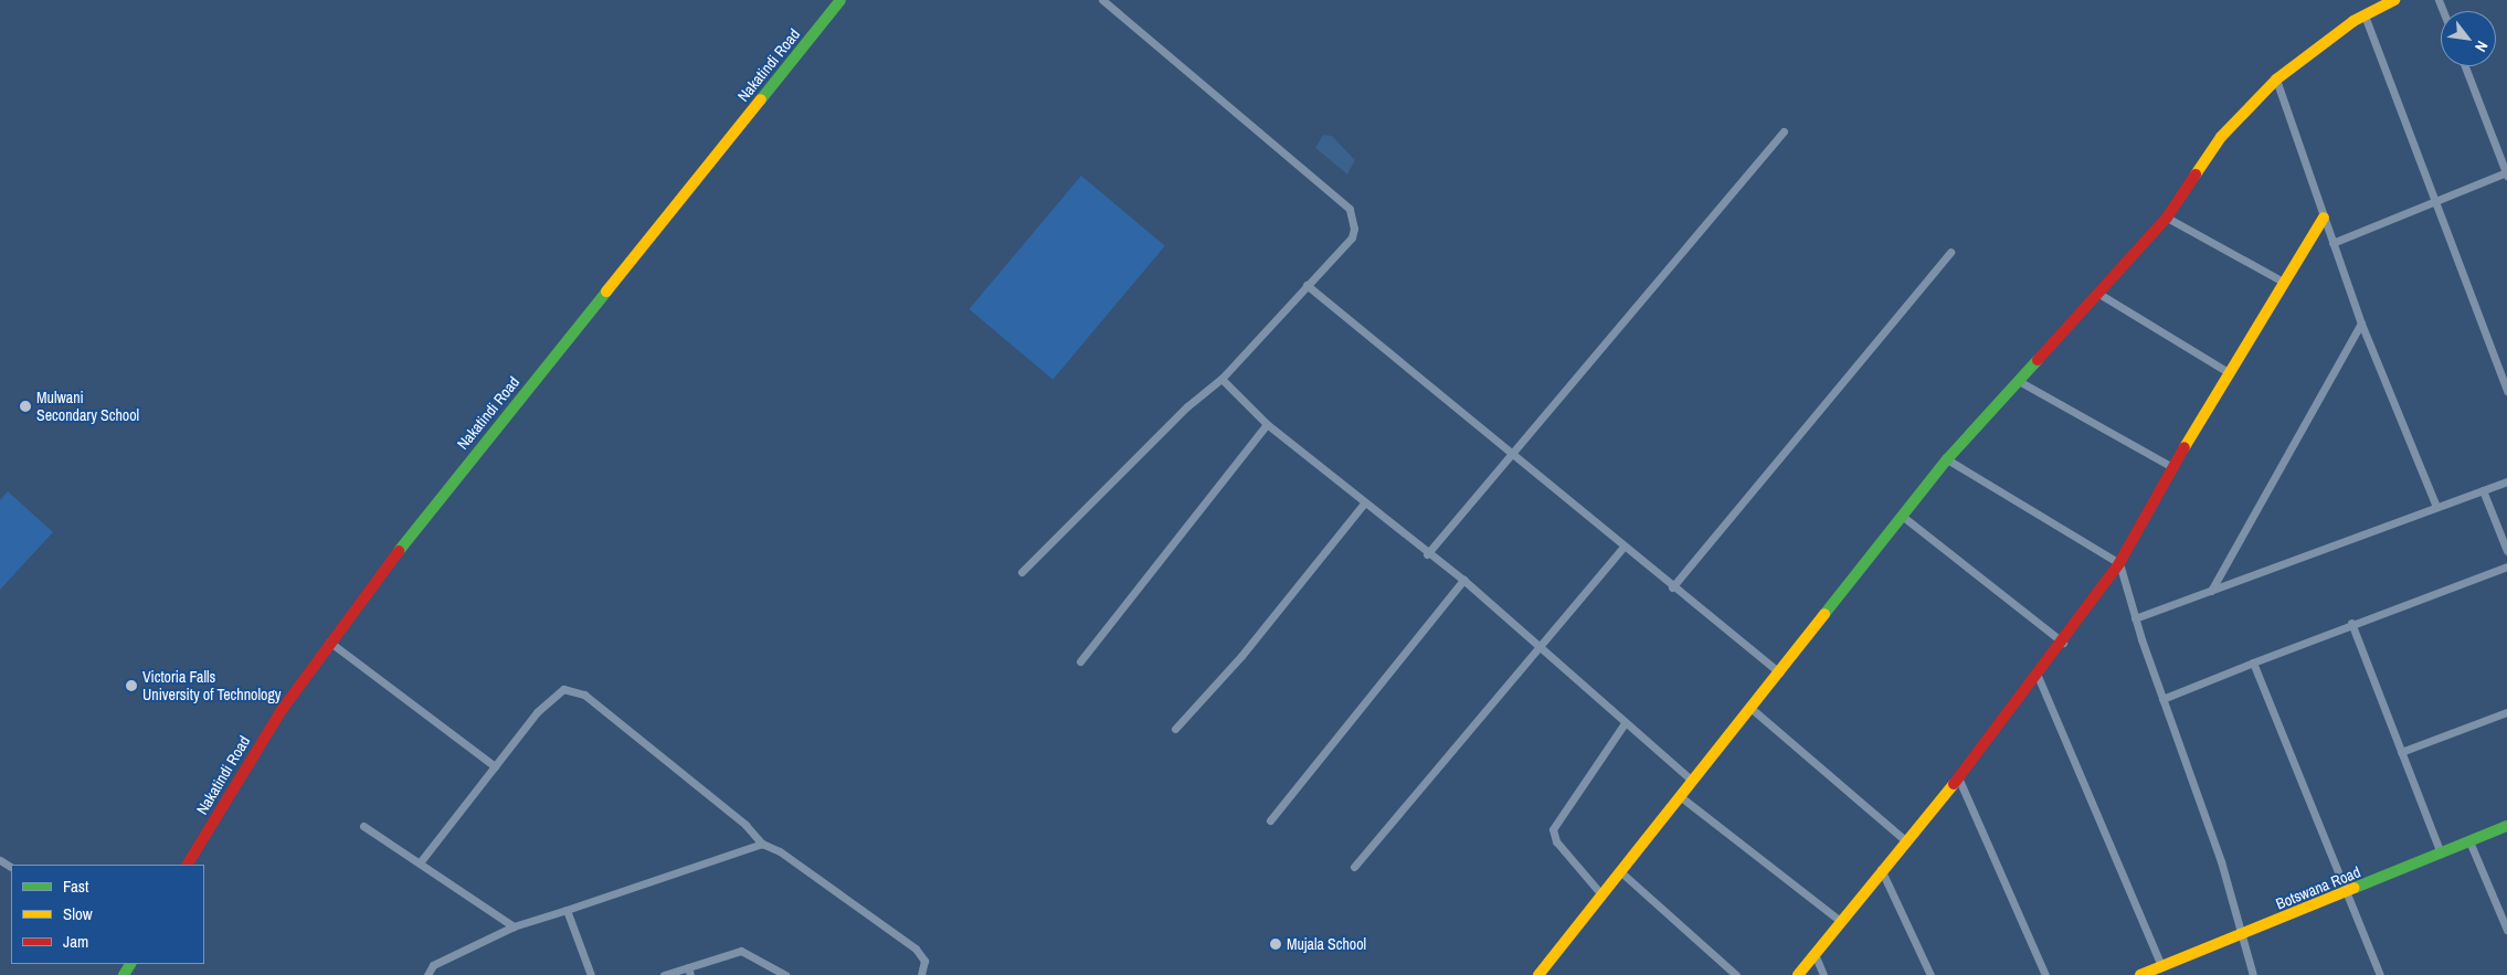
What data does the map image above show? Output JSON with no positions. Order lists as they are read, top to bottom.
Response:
{
  "streets": {
    "main road": ["Nakatindi Road", "Botswana Road"]
  },
  "places": ["Mulwani Secondary School", "Victoria Falls University of Technology", "Mujala School"],
  "legend": ["Fast", "Slow", "Jam"],
  "north": "bottom right"
}
